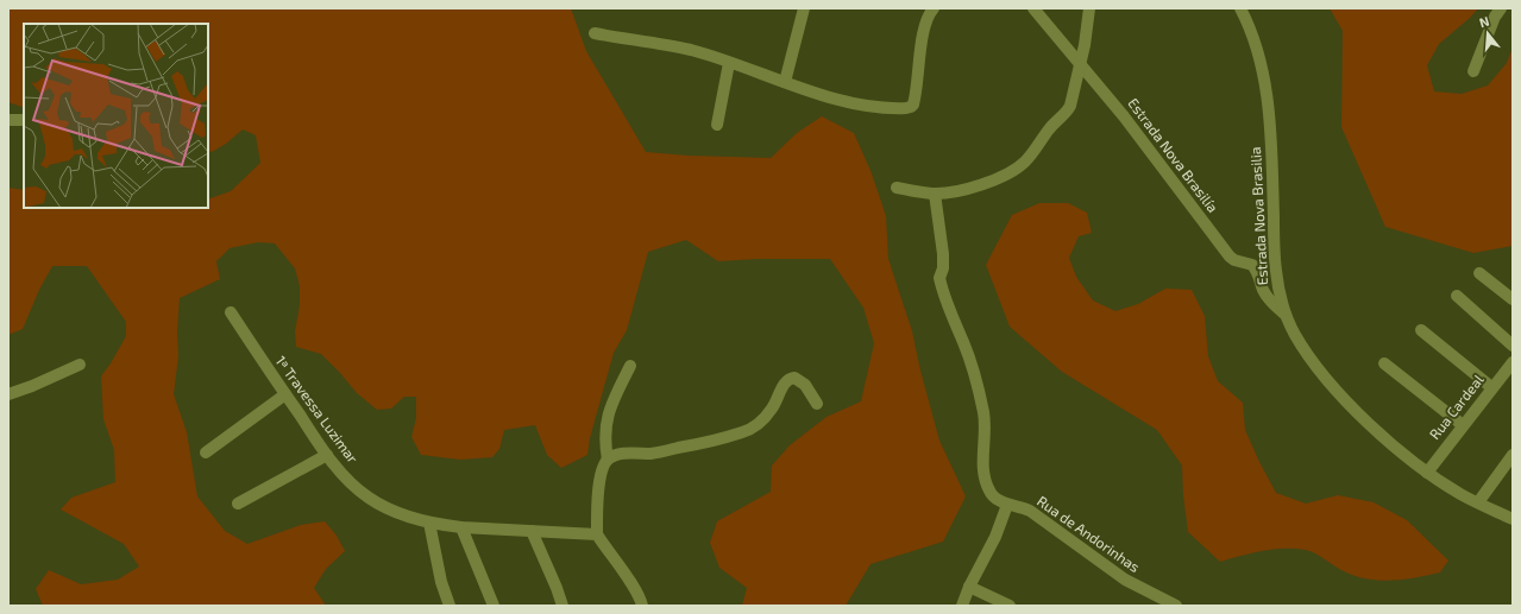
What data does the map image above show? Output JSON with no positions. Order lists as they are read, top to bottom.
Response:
{
  "streets": {
    "street": [
      "Estrada Nova Brasilía",
      "Estrada Nova Brasilia",
      "Rua Cardeal",
      "1ª Travessa Luzimar",
      "Rua de Andorinhas"
    ]
  },
  "crossings": [
    ["Estrada Nova Brasilía", "Estrada Nova Brasilia"],
    ["Estrada Nova Brasilia", "Rua Cardeal"]
  ],
  "north": "top"
}
